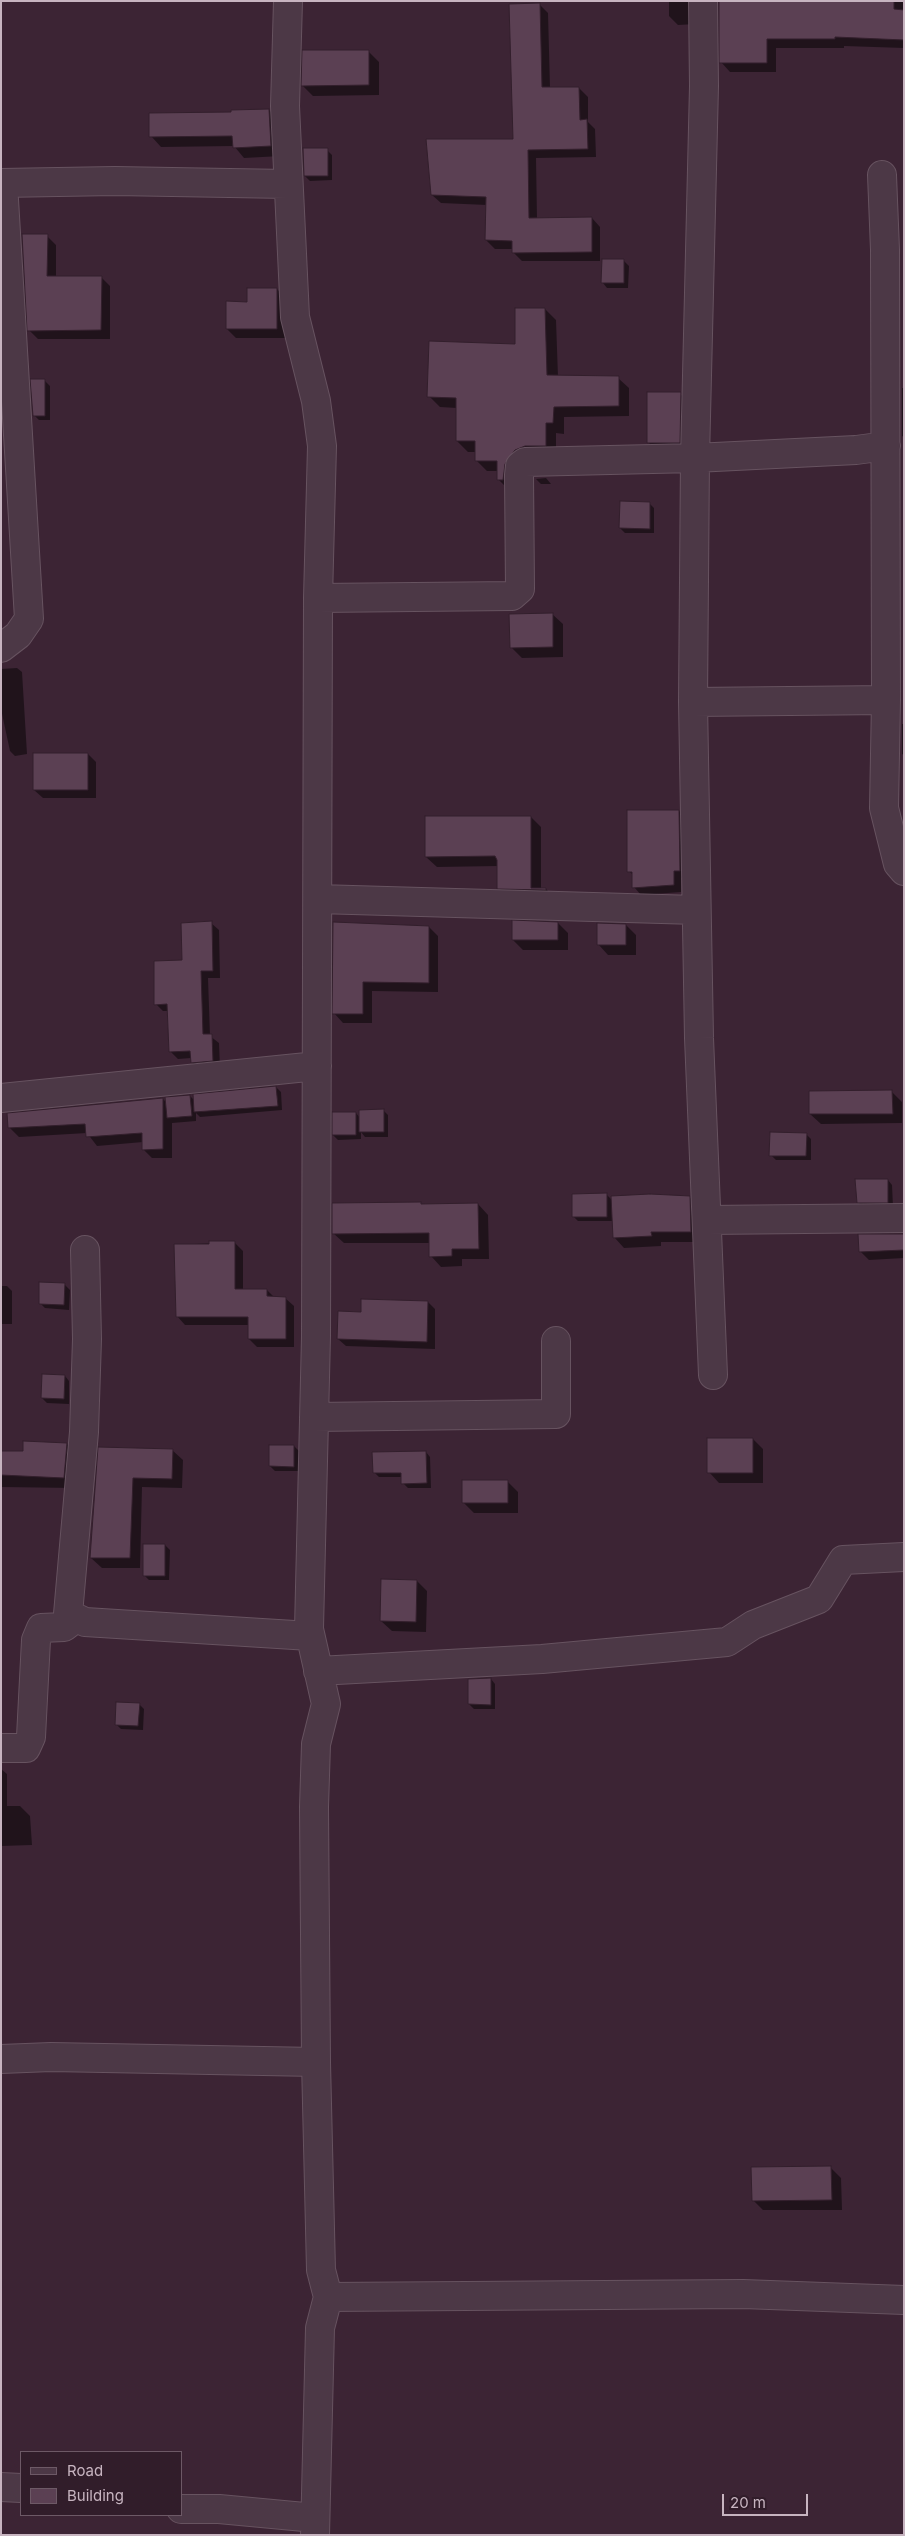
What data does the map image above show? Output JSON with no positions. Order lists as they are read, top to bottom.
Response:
{
  "legend": ["Road", "Building"],
  "scale_bar": "20 m"
}
